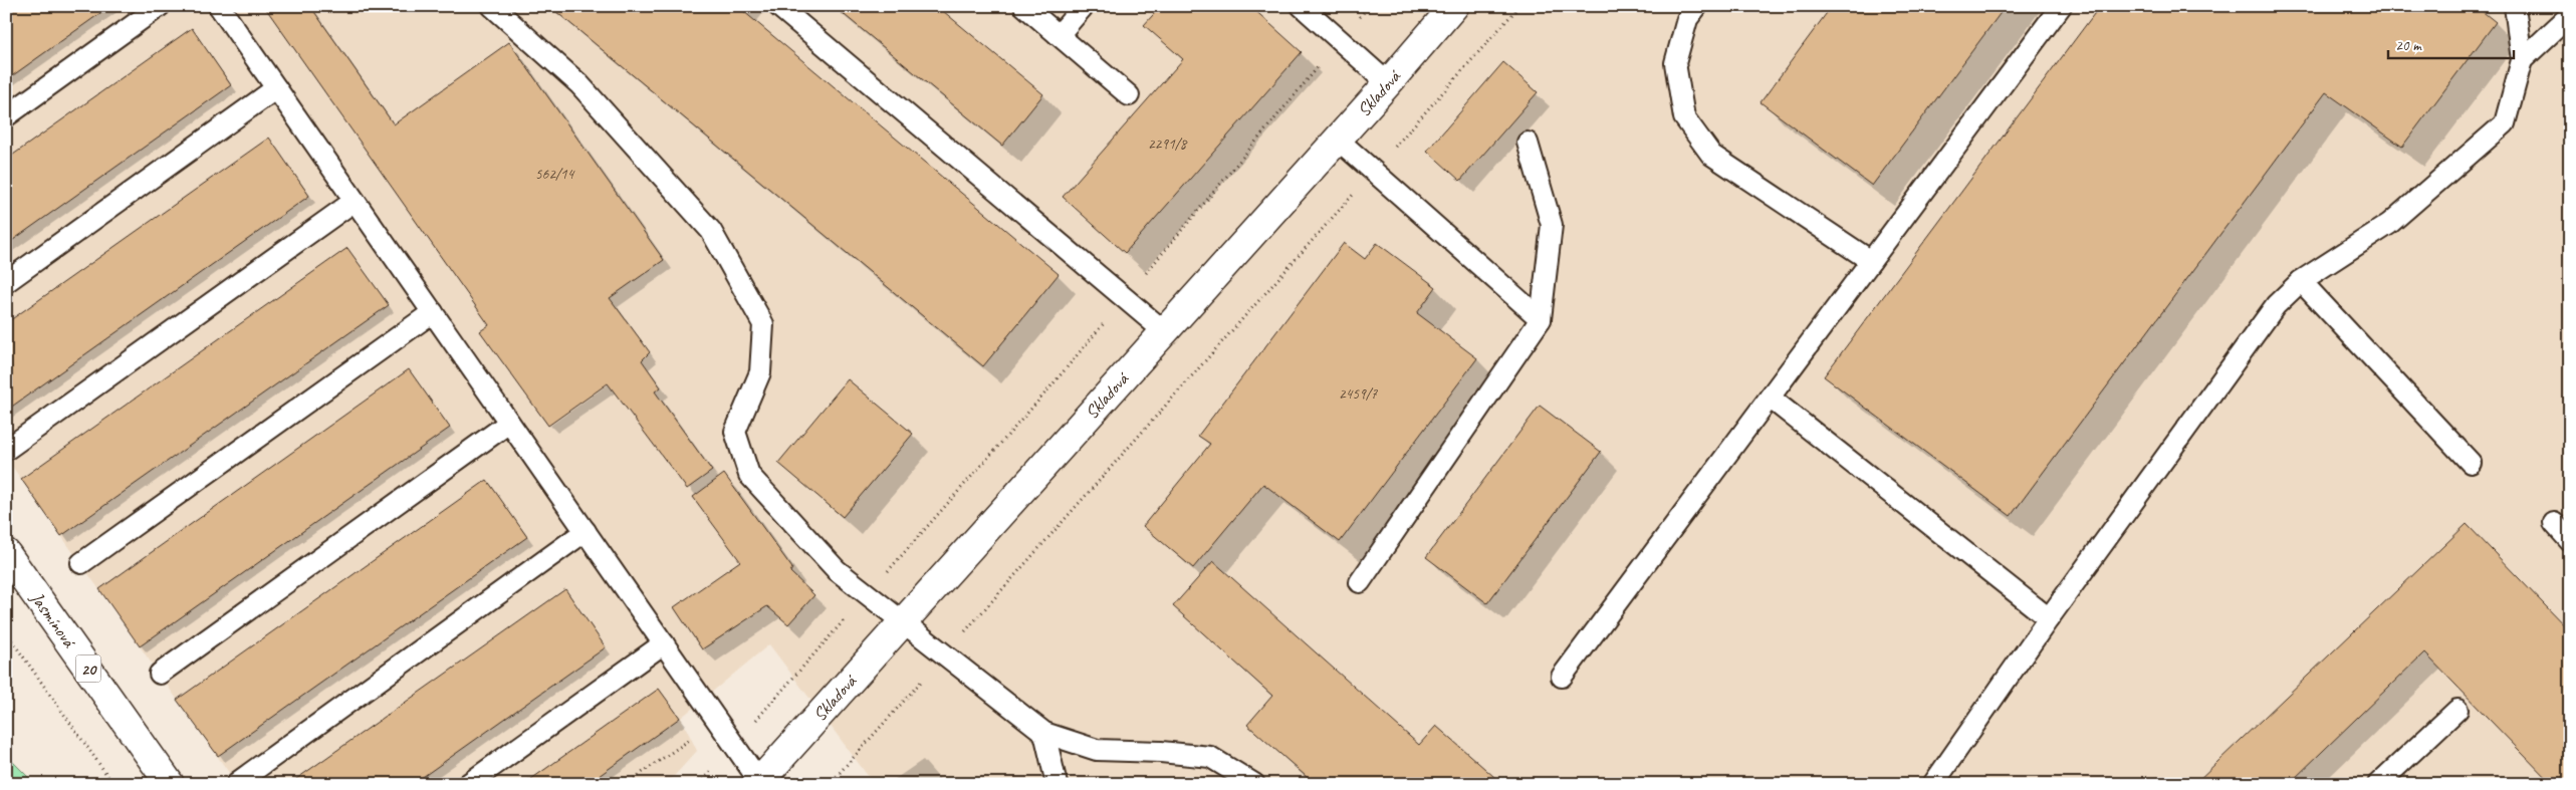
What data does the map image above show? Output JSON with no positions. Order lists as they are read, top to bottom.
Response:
{
  "streets": {
    "street": ["Skladová", "Jasmínová", "20"]
  },
  "house_numbers": ["2291/8", "562/14", "2459/7"],
  "scale_bar": "20 m"
}
